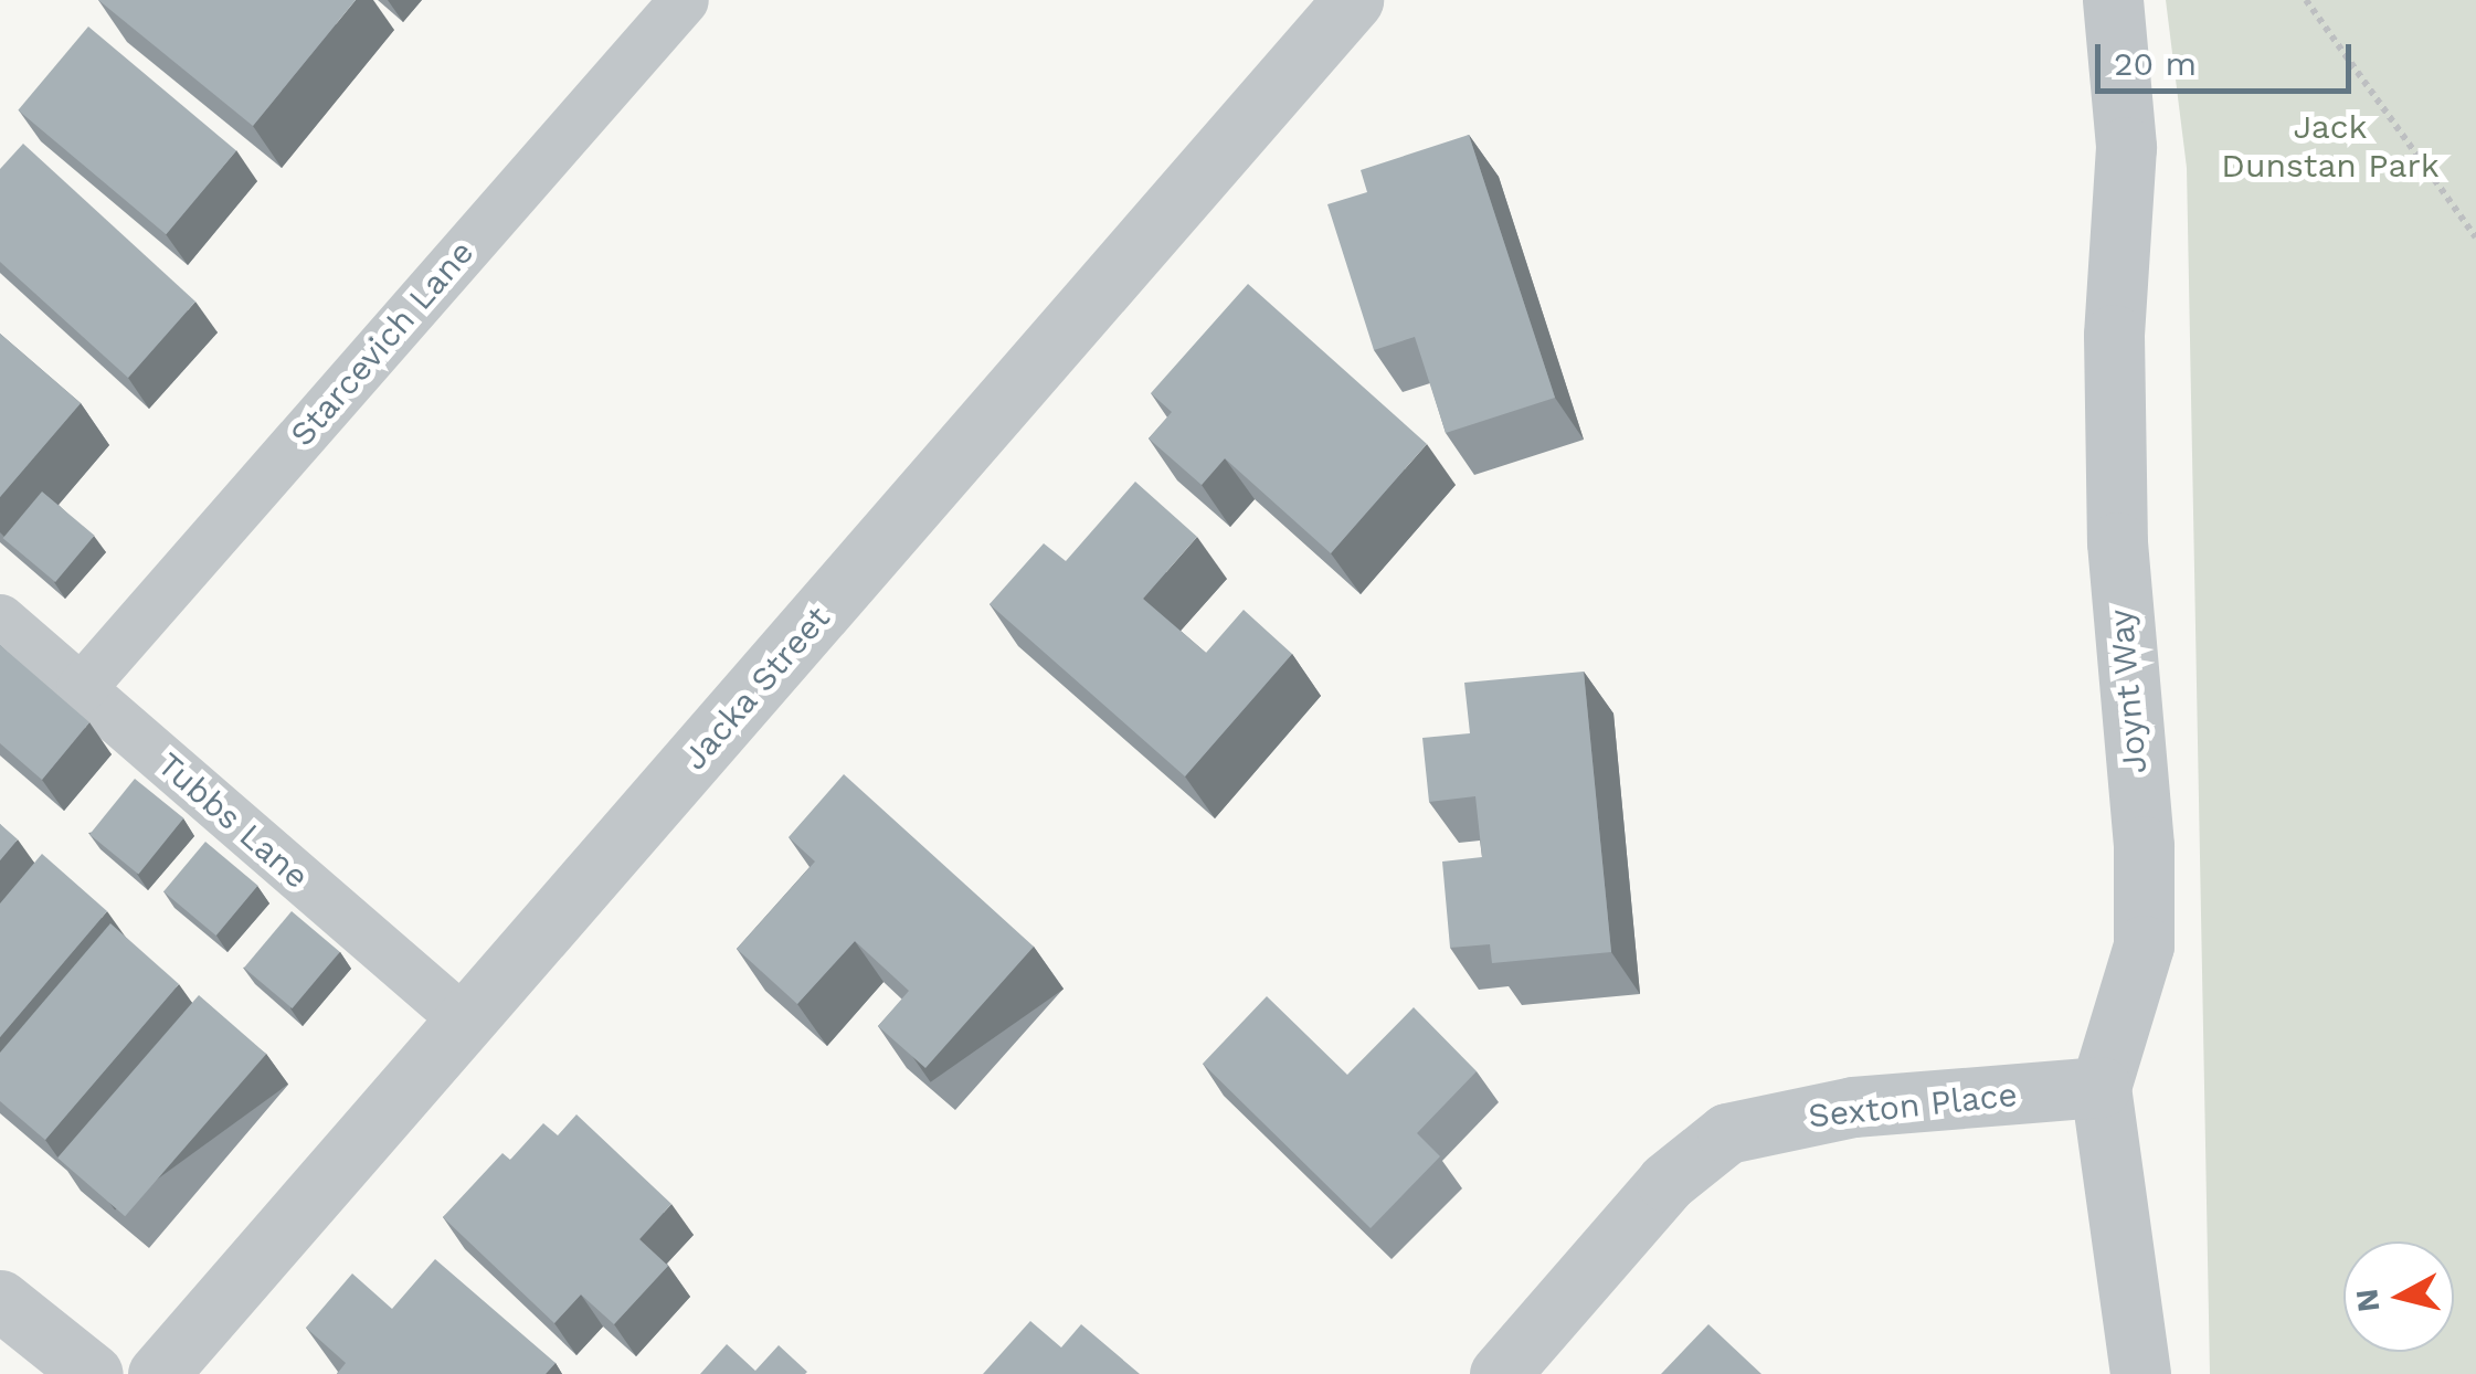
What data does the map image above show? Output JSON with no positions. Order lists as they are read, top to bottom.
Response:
{
  "streets": {
    "street": ["Jacka Street", "Joynt Way", "Sexton Place"],
    "lane": ["Starcevich Lane", "Tubbs Lane"]
  },
  "crossings": [
    ["Starcevich Lane", "Tubbs Lane"],
    ["Jacka Street", "Tubbs Lane"],
    ["Joynt Way", "Sexton Place"]
  ],
  "parks": ["Jack Dunstan Park"],
  "scale_bar": "20 m",
  "north": "left"
}
